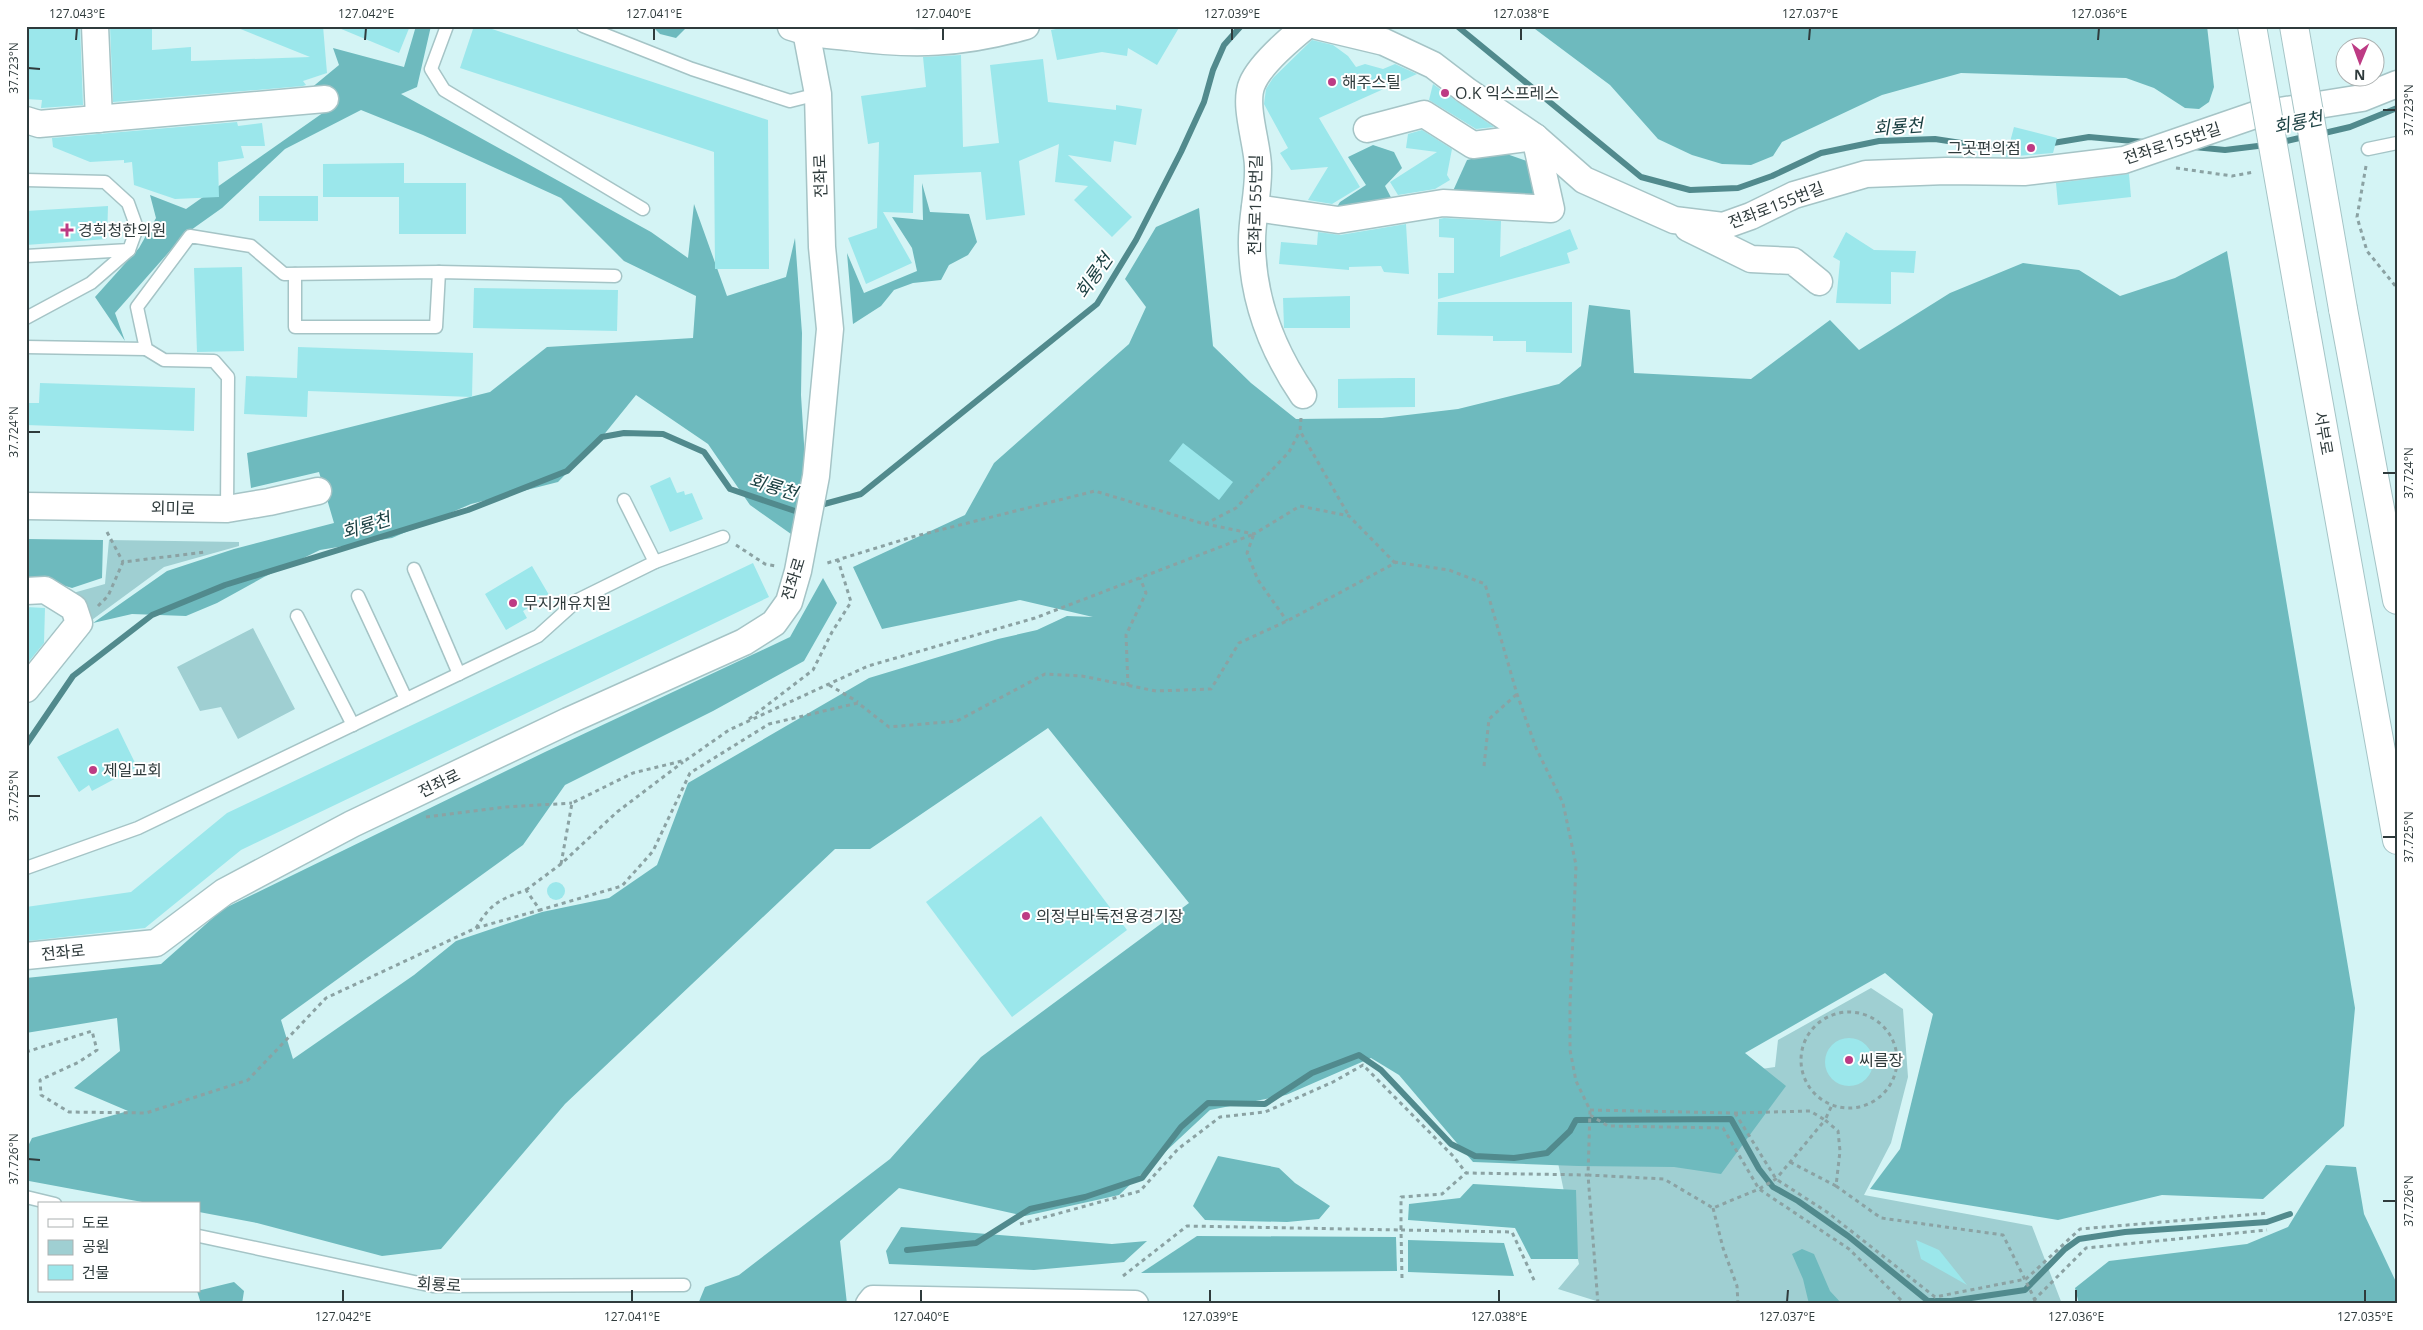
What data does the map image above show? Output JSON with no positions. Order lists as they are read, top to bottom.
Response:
{
  "streets": {
    "highway": ["서부로"],
    "street": ["전좌로155번길", "전좌로", "외미로"],
    "lane": ["회룡로"]
  },
  "water": ["회룡천"],
  "places": {
    "other": [
      "해주스틸",
      "O.K 익스프레스",
      "그곳편의점",
      "무지개유치원",
      "제일교회",
      "의정부바둑전용경기장",
      "씨름장"
    ],
    "health": ["경희청한의원"]
  },
  "legend": ["도로", "공원", "건물"],
  "north": "bottom",
  "coordinates": [
    "127.043°E",
    "127.042°E",
    "127.041°E",
    "127.040°E",
    "127.039°E",
    "127.038°E",
    "127.037°E",
    "127.036°E",
    "37.723°N",
    "37.724°N",
    "37.725°N",
    "37.726°N",
    "127.035°E"
  ]
}
